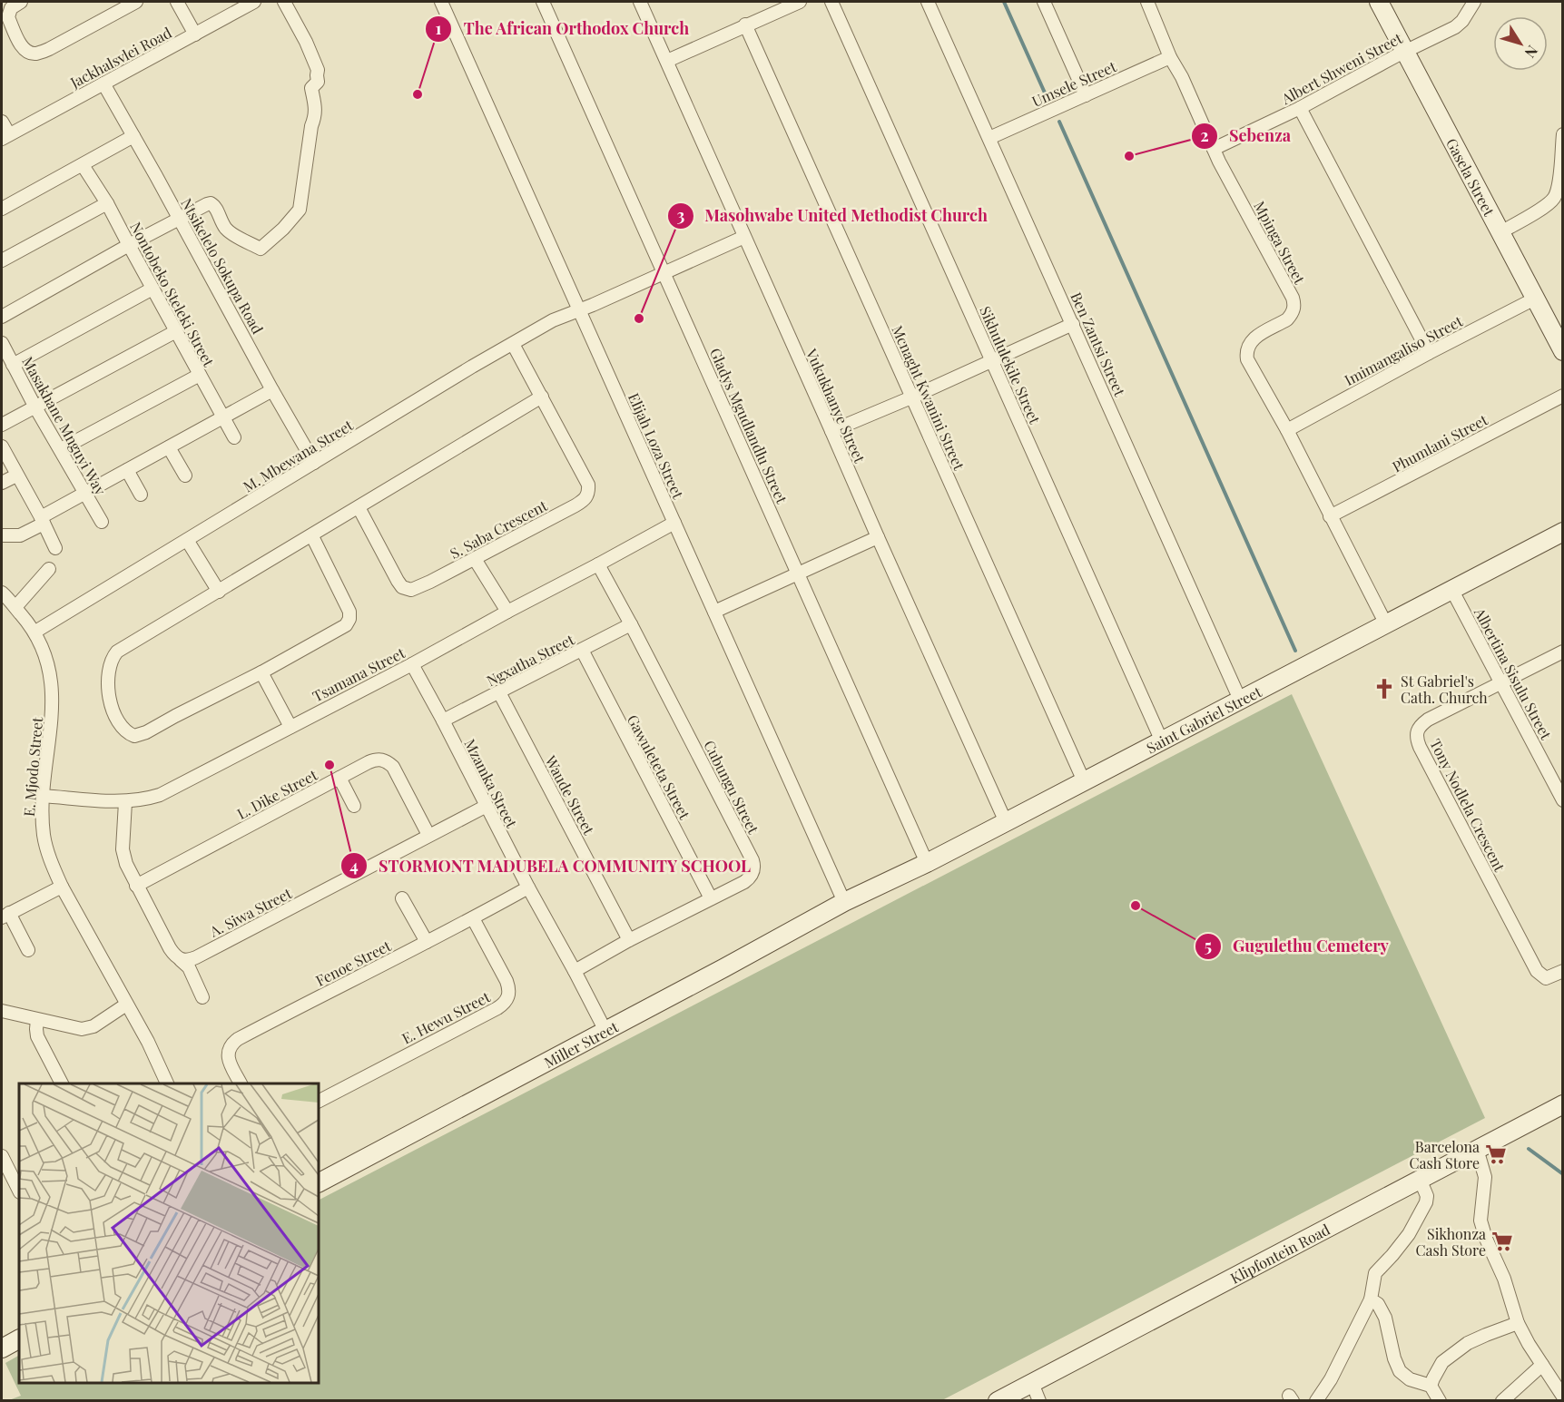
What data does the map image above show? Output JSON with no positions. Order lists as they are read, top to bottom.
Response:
{
  "streets": {
    "street": [
      "Jackhalsvlei Road",
      "Albert Shweni Street",
      "Umsele Street",
      "Gasela Street",
      "Mpinga Street",
      "Ntsikelelo Sokupa Road",
      "Nontobeko Steleki Street",
      "Ben Zantsi Street",
      "Imimangaliso Street",
      "Sikhululekile Street",
      "Mcnaght Kwanini Street",
      "Vukukhanye Street",
      "Masakhane Mnguyi Way",
      "Gladys Mgudlandlu Street",
      "Phumlani Street",
      "Elijah Loza Street",
      "M. Mbewana Street",
      "S. Saba Crescent",
      "Ngxatha Street",
      "Albertina Sisulu Street",
      "Tsamana Street",
      "Saint Gabriel Street",
      "E. Mjodo Street",
      "Gawuleteta Street",
      "Mzamka Street",
      "Cubungu Street",
      "L. Dike Street",
      "Waude Street",
      "Tony Nodlela Crescent",
      "A. Siwa Street",
      "Fenoe Street",
      "E. Hewu Street",
      "Miller Street",
      "Klipfontein Road"
    ]
  },
  "crossings": [
    ["Jackhalsvlei Road", "Ntsikelelo Sokupa Road"],
    ["Albert Shweni Street", "Gasela Street"],
    ["Albert Shweni Street", "Mpinga Street"],
    ["Umsele Street", "Mpinga Street"],
    ["Umsele Street", "Ben Zantsi Street"],
    ["Gasela Street", "Imimangaliso Street"],
    ["Mpinga Street", "Imimangaliso Street"],
    ["Mpinga Street", "Phumlani Street"],
    ["Mpinga Street", "Saint Gabriel Street"],
    ["Ntsikelelo Sokupa Road", "M. Mbewana Street"],
    ["Ben Zantsi Street", "Saint Gabriel Street"],
    ["Sikhululekile Street", "Saint Gabriel Street"],
    ["Mcnaght Kwanini Street", "Saint Gabriel Street"],
    ["Vukukhanye Street", "M. Mbewana Street"],
    ["Vukukhanye Street", "Saint Gabriel Street"],
    ["Gladys Mgudlandlu Street", "M. Mbewana Street"],
    ["Gladys Mgudlandlu Street", "Saint Gabriel Street"],
    ["Elijah Loza Street", "M. Mbewana Street"],
    ["Elijah Loza Street", "Tsamana Street"],
    ["Elijah Loza Street", "Saint Gabriel Street"],
    ["Elijah Loza Street", "Miller Street"],
    ["M. Mbewana Street", "S. Saba Crescent"],
    ["M. Mbewana Street", "E. Mjodo Street"],
    ["Ngxatha Street", "Gawuleteta Street"],
    ["Ngxatha Street", "Mzamka Street"],
    ["Ngxatha Street", "Cubungu Street"],
    ["Ngxatha Street", "Waude Street"],
    ["Albertina Sisulu Street", "Saint Gabriel Street"],
    ["Albertina Sisulu Street", "Tony Nodlela Crescent"],
    ["Tsamana Street", "E. Mjodo Street"],
    ["Tsamana Street", "Mzamka Street"],
    ["Tsamana Street", "Cubungu Street"],
    ["Saint Gabriel Street", "Miller Street"],
    ["Gawuleteta Street", "Cubungu Street"],
    ["Mzamka Street", "Cubungu Street"],
    ["Mzamka Street", "A. Siwa Street"],
    ["Mzamka Street", "Fenoe Street"],
    ["Mzamka Street", "Miller Street"],
    ["Cubungu Street", "Waude Street"],
    ["L. Dike Street", "A. Siwa Street"],
    ["Fenoe Street", "E. Hewu Street"]
  ],
  "places": {
    "other": [
      "The African Orthodox Church",
      "Sebenza",
      "Masohwabe United Methodist Church",
      "STORMONT MADUBELA COMMUNITY SCHOOL",
      "Gugulethu Cemetery"
    ],
    "church": ["St Gabriel's Cath. Church"],
    "supermarket": ["Barcelona Cash Store", "Sikhonza Cash Store"]
  },
  "north": "bottom right"
}
